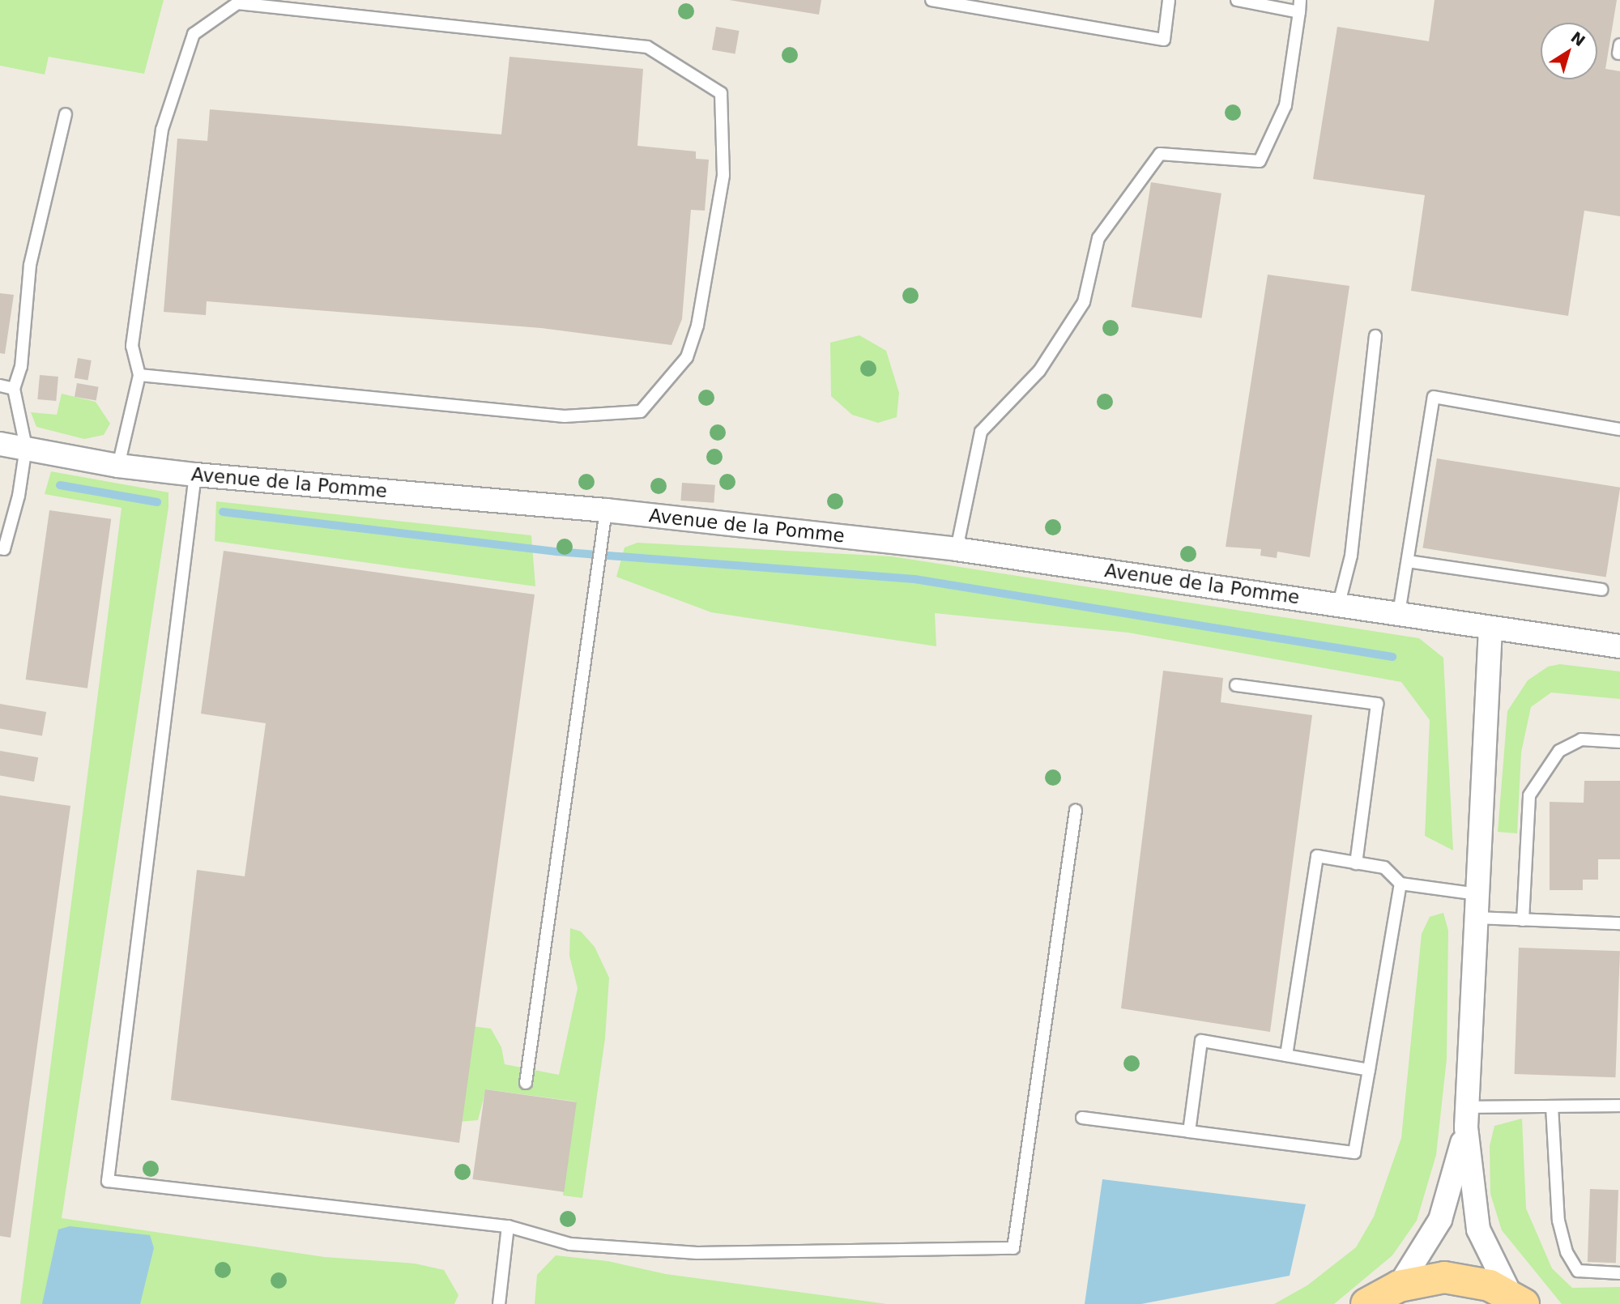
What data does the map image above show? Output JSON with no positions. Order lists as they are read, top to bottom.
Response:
{
  "streets": {
    "street": ["Avenue de la Pomme"]
  },
  "north": "top right"
}
